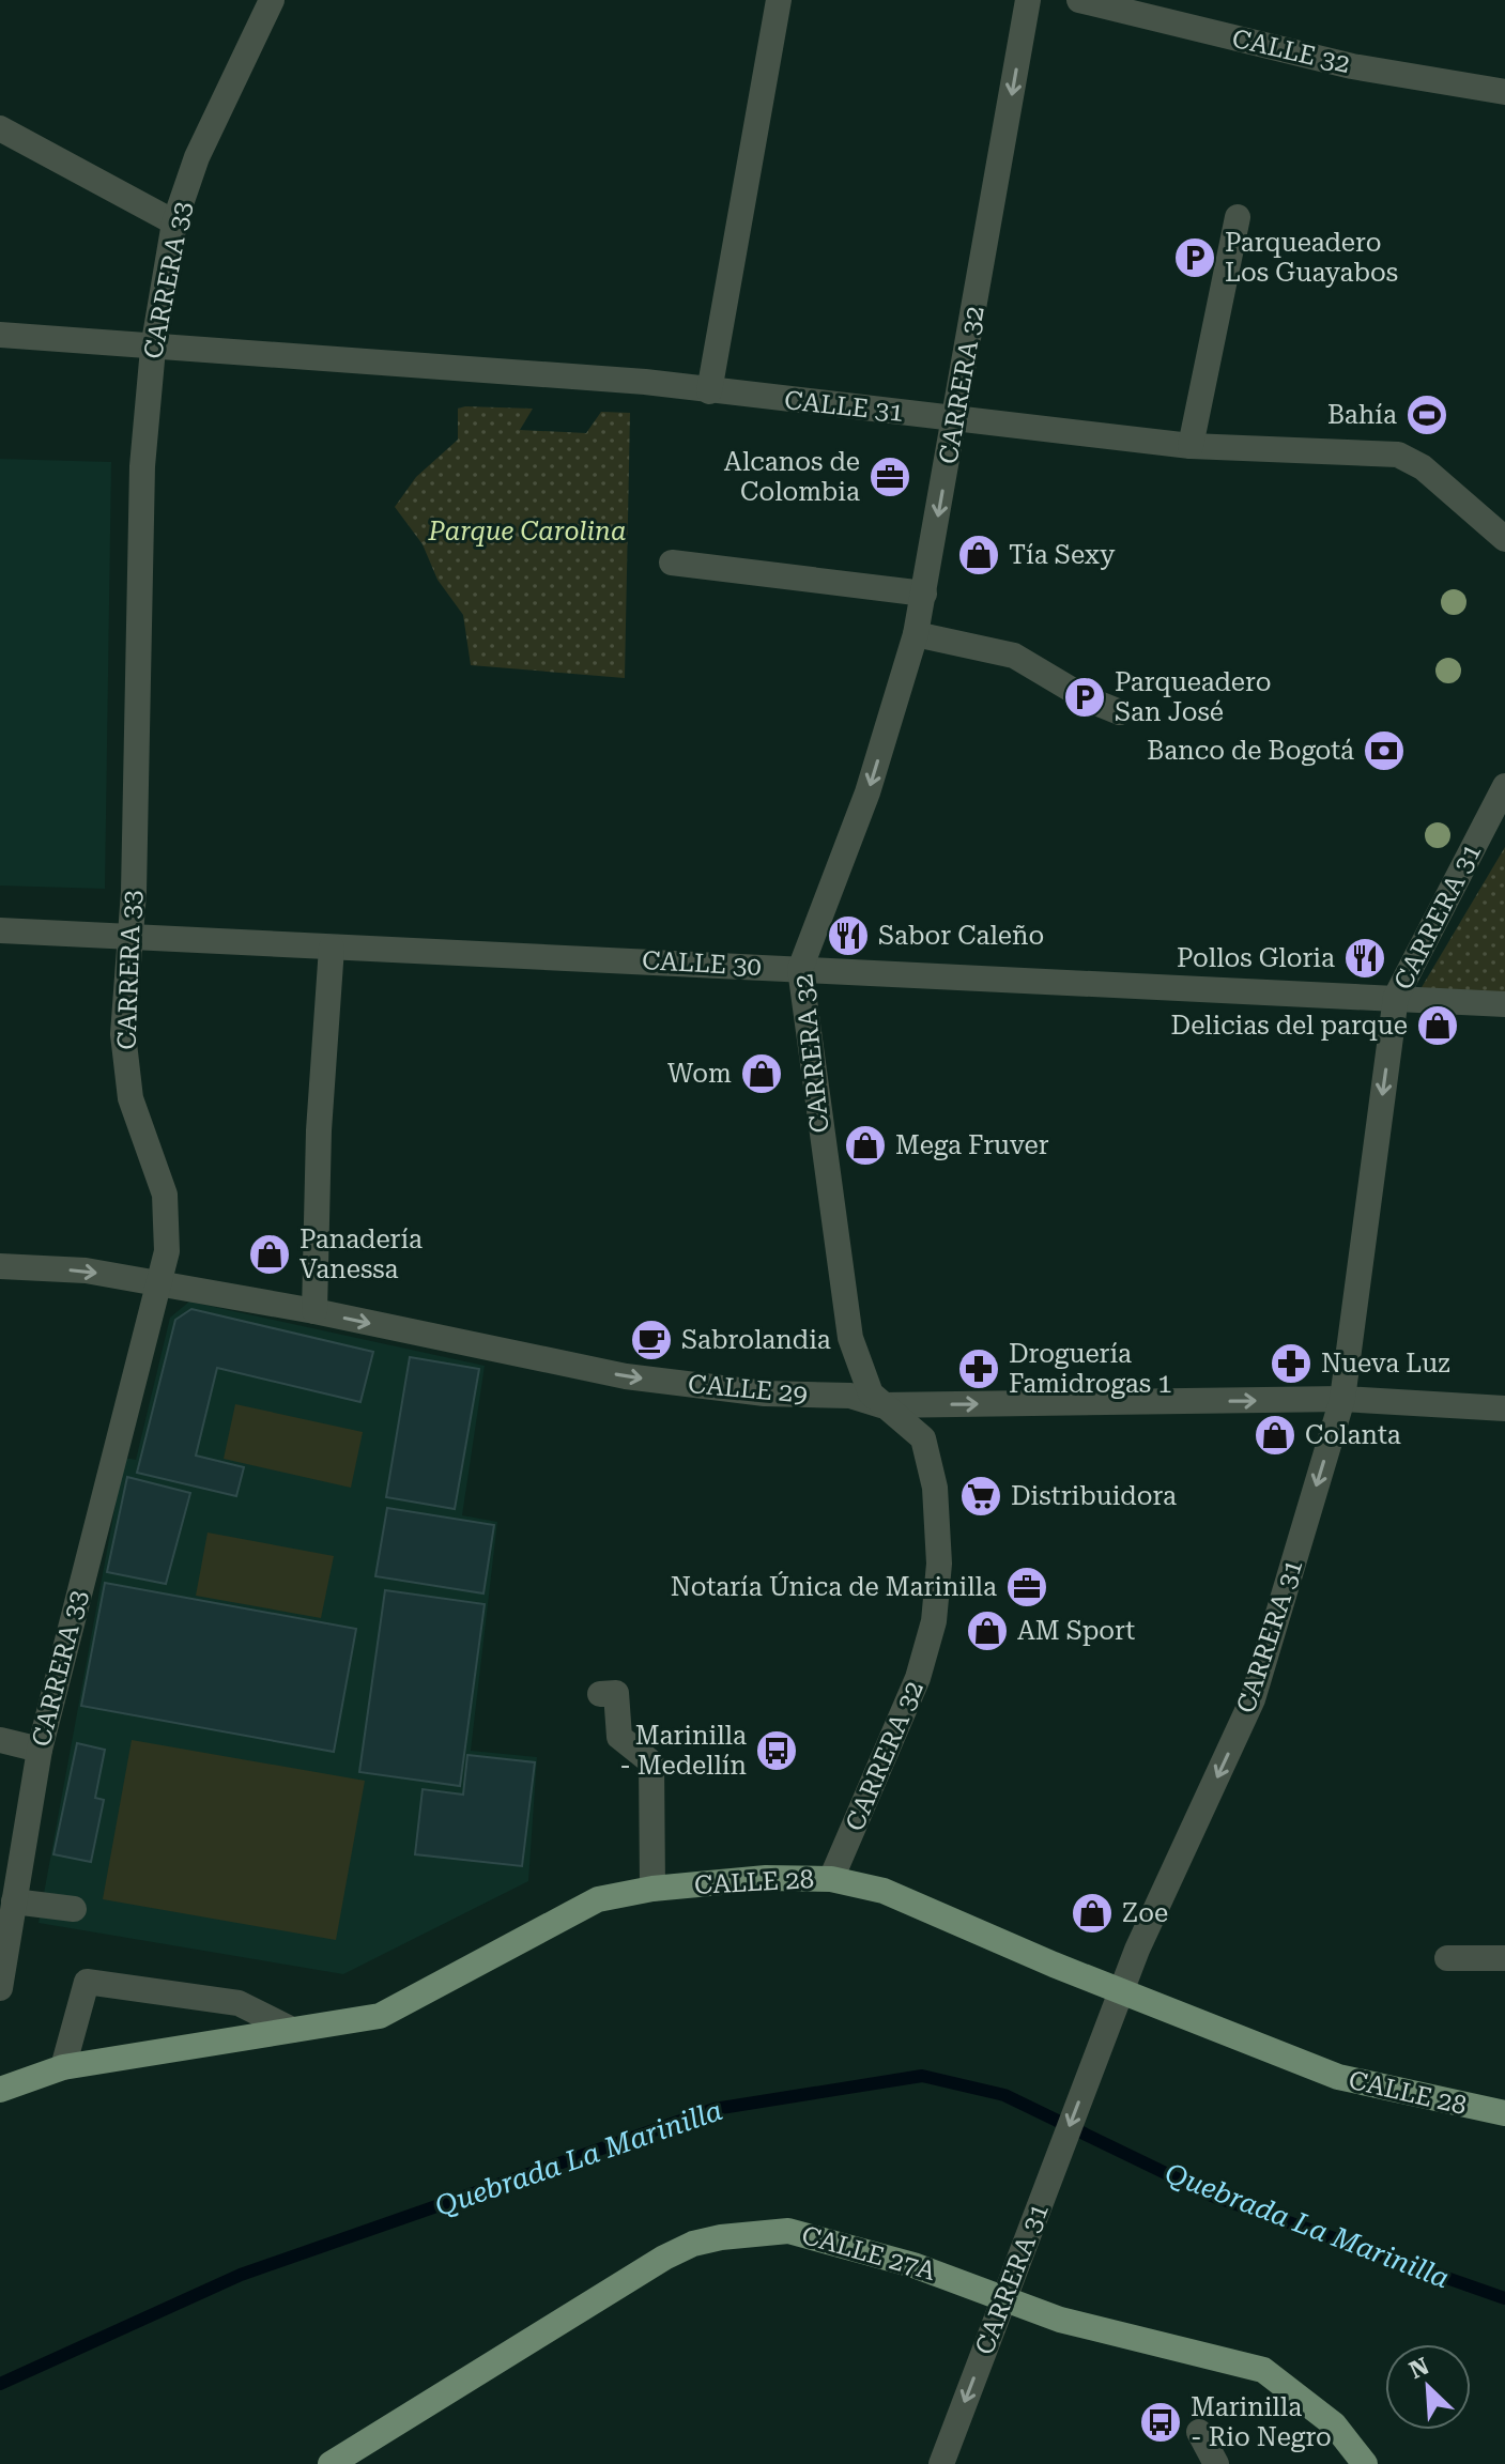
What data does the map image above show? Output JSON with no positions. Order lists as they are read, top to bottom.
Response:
{
  "streets": {
    "main road": ["CALLE 28", "CALLE 27A"],
    "street": [
      "CALLE 32",
      "CARRERA 33",
      "CARRERA 32",
      "CALLE 31",
      "CARRERA 31",
      "CALLE 30",
      "CALLE 29"
    ]
  },
  "crossings": [
    ["CARRERA 33", "CALLE 31"],
    ["CARRERA 33", "CALLE 30"],
    ["CARRERA 33", "CALLE 29"],
    ["CARRERA 32", "CALLE 31"],
    ["CARRERA 32", "CALLE 30"],
    ["CARRERA 32", "CALLE 29"],
    ["CARRERA 32", "CALLE 28"],
    ["CARRERA 31", "CALLE 30"],
    ["CARRERA 31", "CALLE 29"],
    ["CARRERA 31", "CALLE 28"],
    ["CARRERA 31", "CALLE 27A"]
  ],
  "one_way": ["CARRERA 32", "CARRERA 31", "CALLE 29"],
  "water": ["Quebrada La Marinilla"],
  "parks": ["Parque Carolina"],
  "places": {
    "parking": ["Parqueadero Los Guayabos", "Parqueadero San José"],
    "sports": ["Bahía"],
    "office": ["Alcanos de Colombia", "Notaría Única de Marinilla"],
    "shop": [
      "Tía Sexy",
      "Delicias del parque",
      "Wom",
      "Mega Fruver",
      "Panadería Vanessa",
      "Colanta",
      "AM Sport",
      "Zoe"
    ],
    "bank": ["Banco de Bogotá"],
    "restaurant": ["Sabor Caleño", "Pollos Gloria"],
    "cafe": ["Sabrolandia"],
    "pharmacy": ["Nueva Luz", "Droguería Famidrogas 1"],
    "supermarket": ["Distribuidora"],
    "bus stop": ["Marinilla - Medellín", "Marinilla - Rio Negro"]
  },
  "north": "top left"
}
